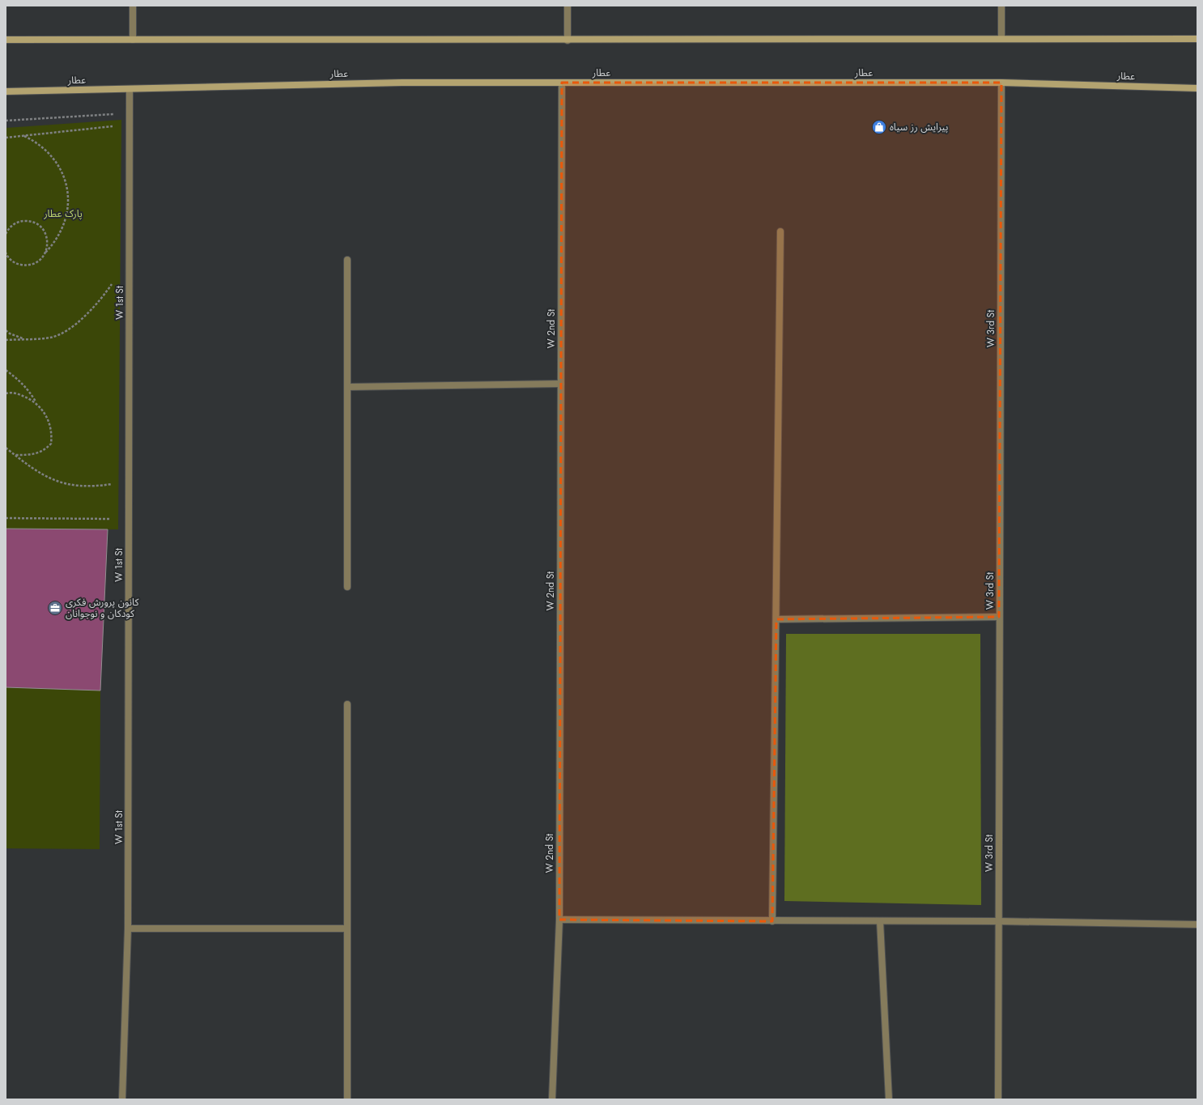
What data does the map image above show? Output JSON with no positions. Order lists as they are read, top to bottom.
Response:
{
  "streets": {
    "main road": ["عطار"],
    "street": ["W 1st St", "W 2nd St", "W 3rd St"]
  },
  "crossings": [
    ["عطار", "W 1st St"],
    ["عطار", "W 2nd St"],
    ["عطار", "W 3rd St"]
  ],
  "parks": ["پارک عطار"],
  "places": {
    "shop": ["پیرایش رز سیاه"],
    "office": ["کانون پرورش فکری کودکان و نوجوانان"]
  }
}
